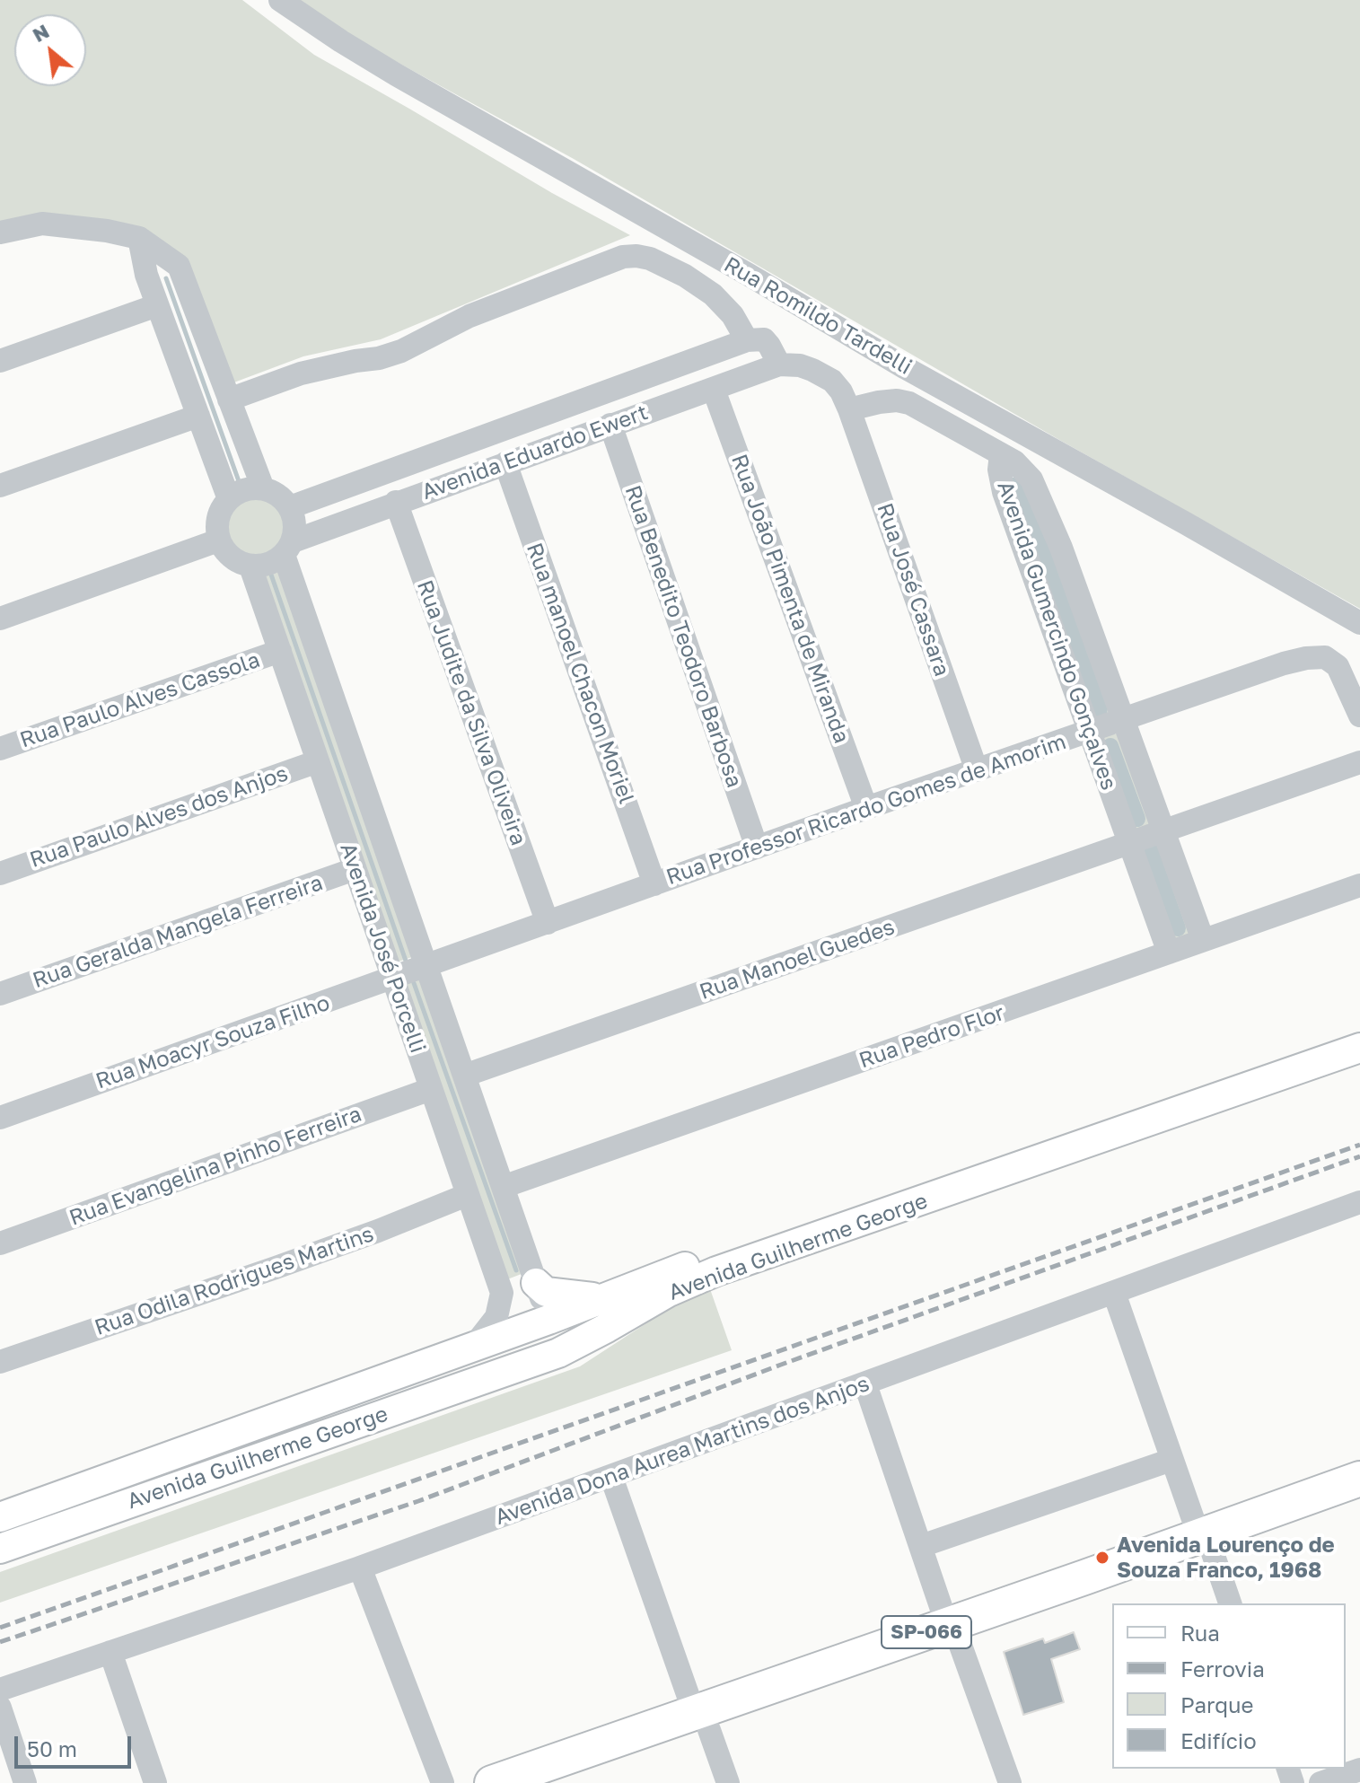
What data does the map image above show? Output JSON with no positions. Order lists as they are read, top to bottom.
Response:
{
  "streets": {
    "highway": ["SP-066"],
    "main road": ["Avenida Guilherme George"],
    "street": [
      "Rua Romildo Tardelli",
      "Avenida Eduardo Ewert",
      "Rua José Cassara",
      "Rua João Pimenta de Miranda",
      "Avenida Gumercindo Gonçalves",
      "Rua Benedito Teodoro Barbosa",
      "Rua manoel Chacon Moriel",
      "Rua Paulo Alves Cassola",
      "Rua Judite da Silva Oliveira",
      "Rua Professor Ricardo Gomes de Amorim",
      "Rua Paulo Alves dos Anjos",
      "Rua Geralda Mangela Ferreira",
      "Avenida José Porcelli",
      "Rua Manoel Guedes",
      "Rua Pedro Flor",
      "Rua Moacyr Souza Filho",
      "Rua Evangelina Pinho Ferreira",
      "Rua Odila Rodrigues Martins",
      "Avenida Dona Aurea Martins dos Anjos"
    ]
  },
  "crossings": [
    ["Avenida Eduardo Ewert", "Rua José Cassara"],
    ["Avenida Eduardo Ewert", "Rua João Pimenta de Miranda"],
    ["Avenida Eduardo Ewert", "Rua Benedito Teodoro Barbosa"],
    ["Avenida Eduardo Ewert", "Rua manoel Chacon Moriel"],
    ["Avenida Eduardo Ewert", "Rua Judite da Silva Oliveira"],
    ["Avenida Eduardo Ewert", "Avenida José Porcelli"],
    ["Rua José Cassara", "Rua Professor Ricardo Gomes de Amorim"],
    ["Rua João Pimenta de Miranda", "Rua Professor Ricardo Gomes de Amorim"],
    ["Avenida Gumercindo Gonçalves", "Rua Professor Ricardo Gomes de Amorim"],
    ["Avenida Gumercindo Gonçalves", "Rua Manoel Guedes"],
    ["Avenida Gumercindo Gonçalves", "Rua Pedro Flor"],
    ["Rua Benedito Teodoro Barbosa", "Rua Professor Ricardo Gomes de Amorim"],
    ["Rua manoel Chacon Moriel", "Rua Professor Ricardo Gomes de Amorim"],
    ["Rua Paulo Alves Cassola", "Avenida José Porcelli"],
    ["Rua Judite da Silva Oliveira", "Rua Professor Ricardo Gomes de Amorim"],
    ["Rua Professor Ricardo Gomes de Amorim", "Avenida José Porcelli"],
    ["Rua Professor Ricardo Gomes de Amorim", "Rua Moacyr Souza Filho"],
    ["Rua Paulo Alves dos Anjos", "Avenida José Porcelli"],
    ["Rua Geralda Mangela Ferreira", "Avenida José Porcelli"],
    ["Avenida José Porcelli", "Rua Manoel Guedes"],
    ["Avenida José Porcelli", "Rua Pedro Flor"],
    ["Avenida José Porcelli", "Rua Moacyr Souza Filho"],
    ["Avenida José Porcelli", "Rua Evangelina Pinho Ferreira"],
    ["Avenida José Porcelli", "Avenida Guilherme George"],
    ["Avenida José Porcelli", "Rua Odila Rodrigues Martins"]
  ],
  "places": ["Avenida Lourenço de Souza Franco, 1968"],
  "legend": [
    "Rua",
    "Ferrovia",
    "Parque",
    "Edifício"
  ],
  "scale_bar": "50 m",
  "north": "top left"
}
